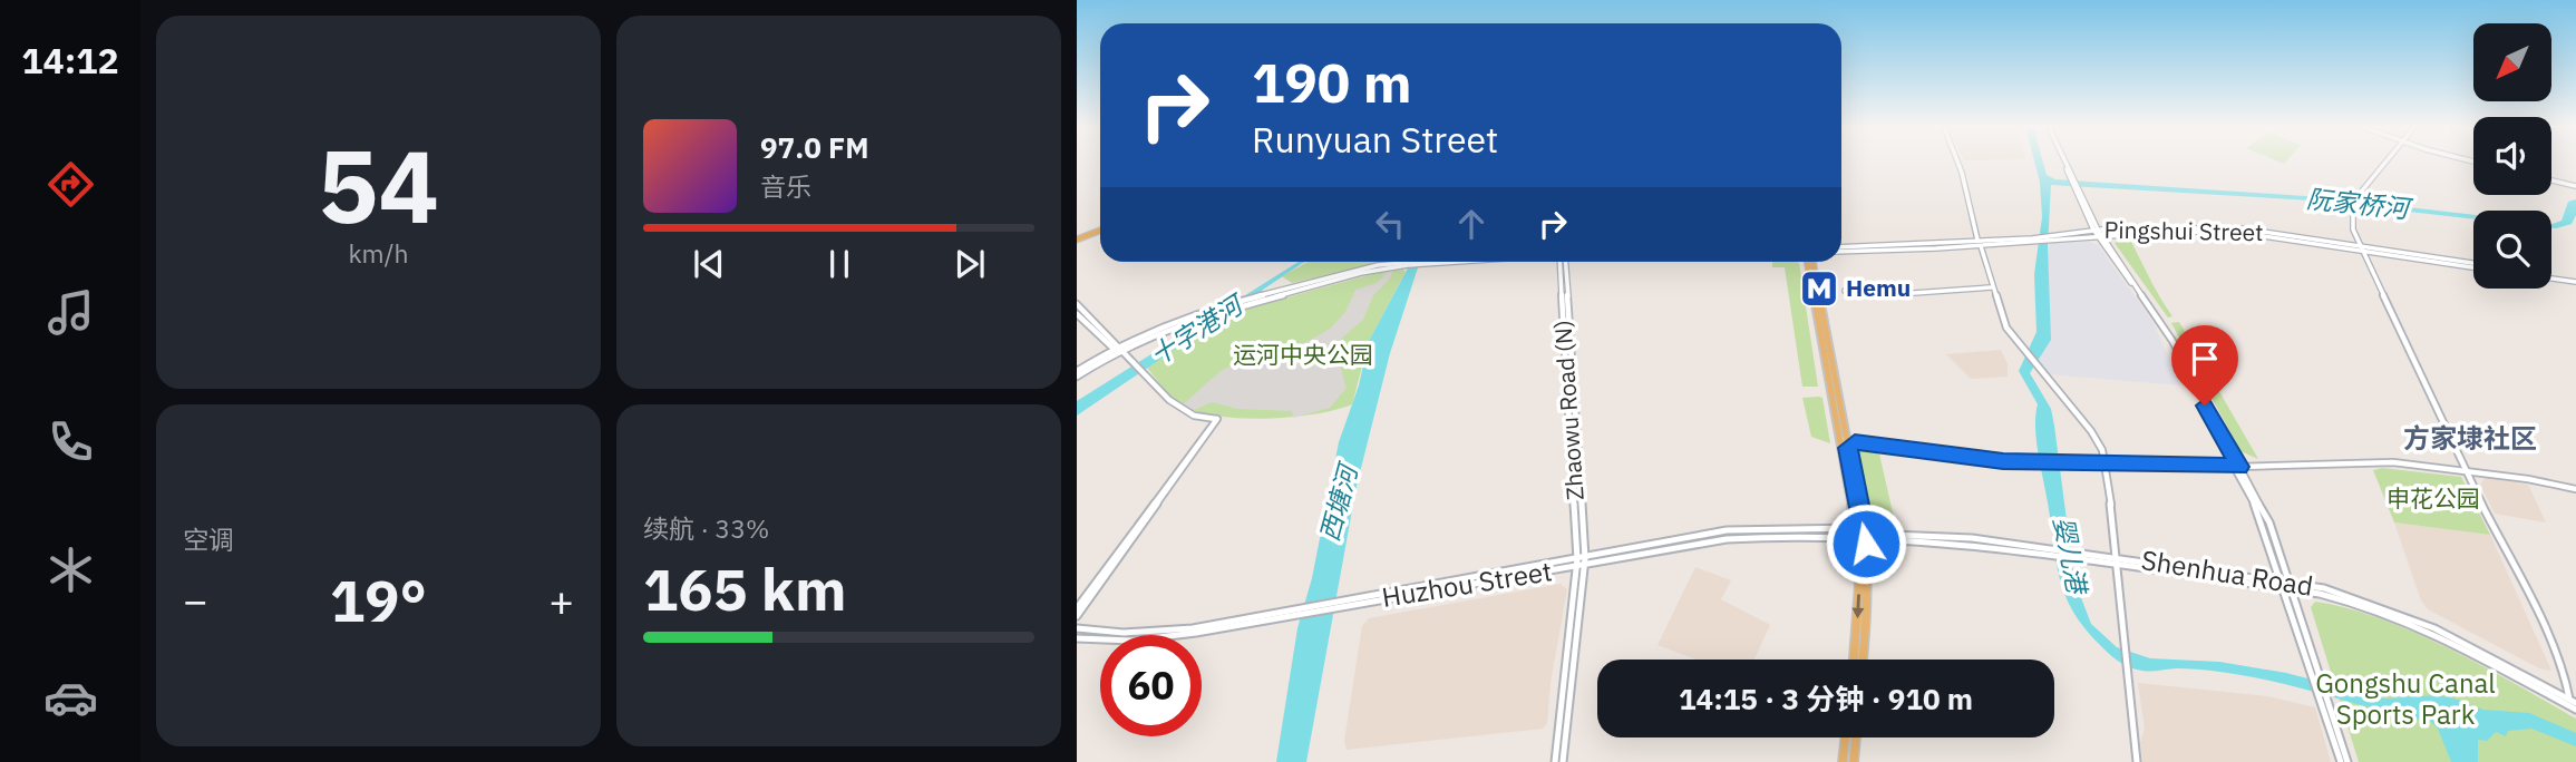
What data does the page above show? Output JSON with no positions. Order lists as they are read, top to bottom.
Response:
{
  "streets": {
    "main road": [
      "Pingshui Street",
      "Zhaowu Road (N)",
      "Shenhua Road",
      "Huzhou Street"
    ]
  },
  "crossings": [
    ["Zhaowu Road (N)", "Huzhou Street"],
    ["Shenhua Road", "Huzhou Street"]
  ],
  "districts": ["方家埭社区"],
  "water": [
    "阮家桥河",
    "十字港河",
    "西塘河",
    "婴儿港"
  ],
  "parks": ["运河中央公园", "申花公园", "Gongshu Canal Sports Park"],
  "places": {
    "metro station": ["Hemu"]
  },
  "north": "bottom left",
  "page": {
    "tabs": "14:12",
    "tile": [
      ["54", "km/h"],
      "空调",
      ["续航 · 33%", "165 km"]
    ],
    "turn": ["190 m", "Runyuan Street"],
    "song": ["97.0 FM", "音乐"],
    "heat": ["−", "19°", "+"],
    "limit": "60",
    "trip": "14:15 · 3 分钟 · 910 m"
  }
}
